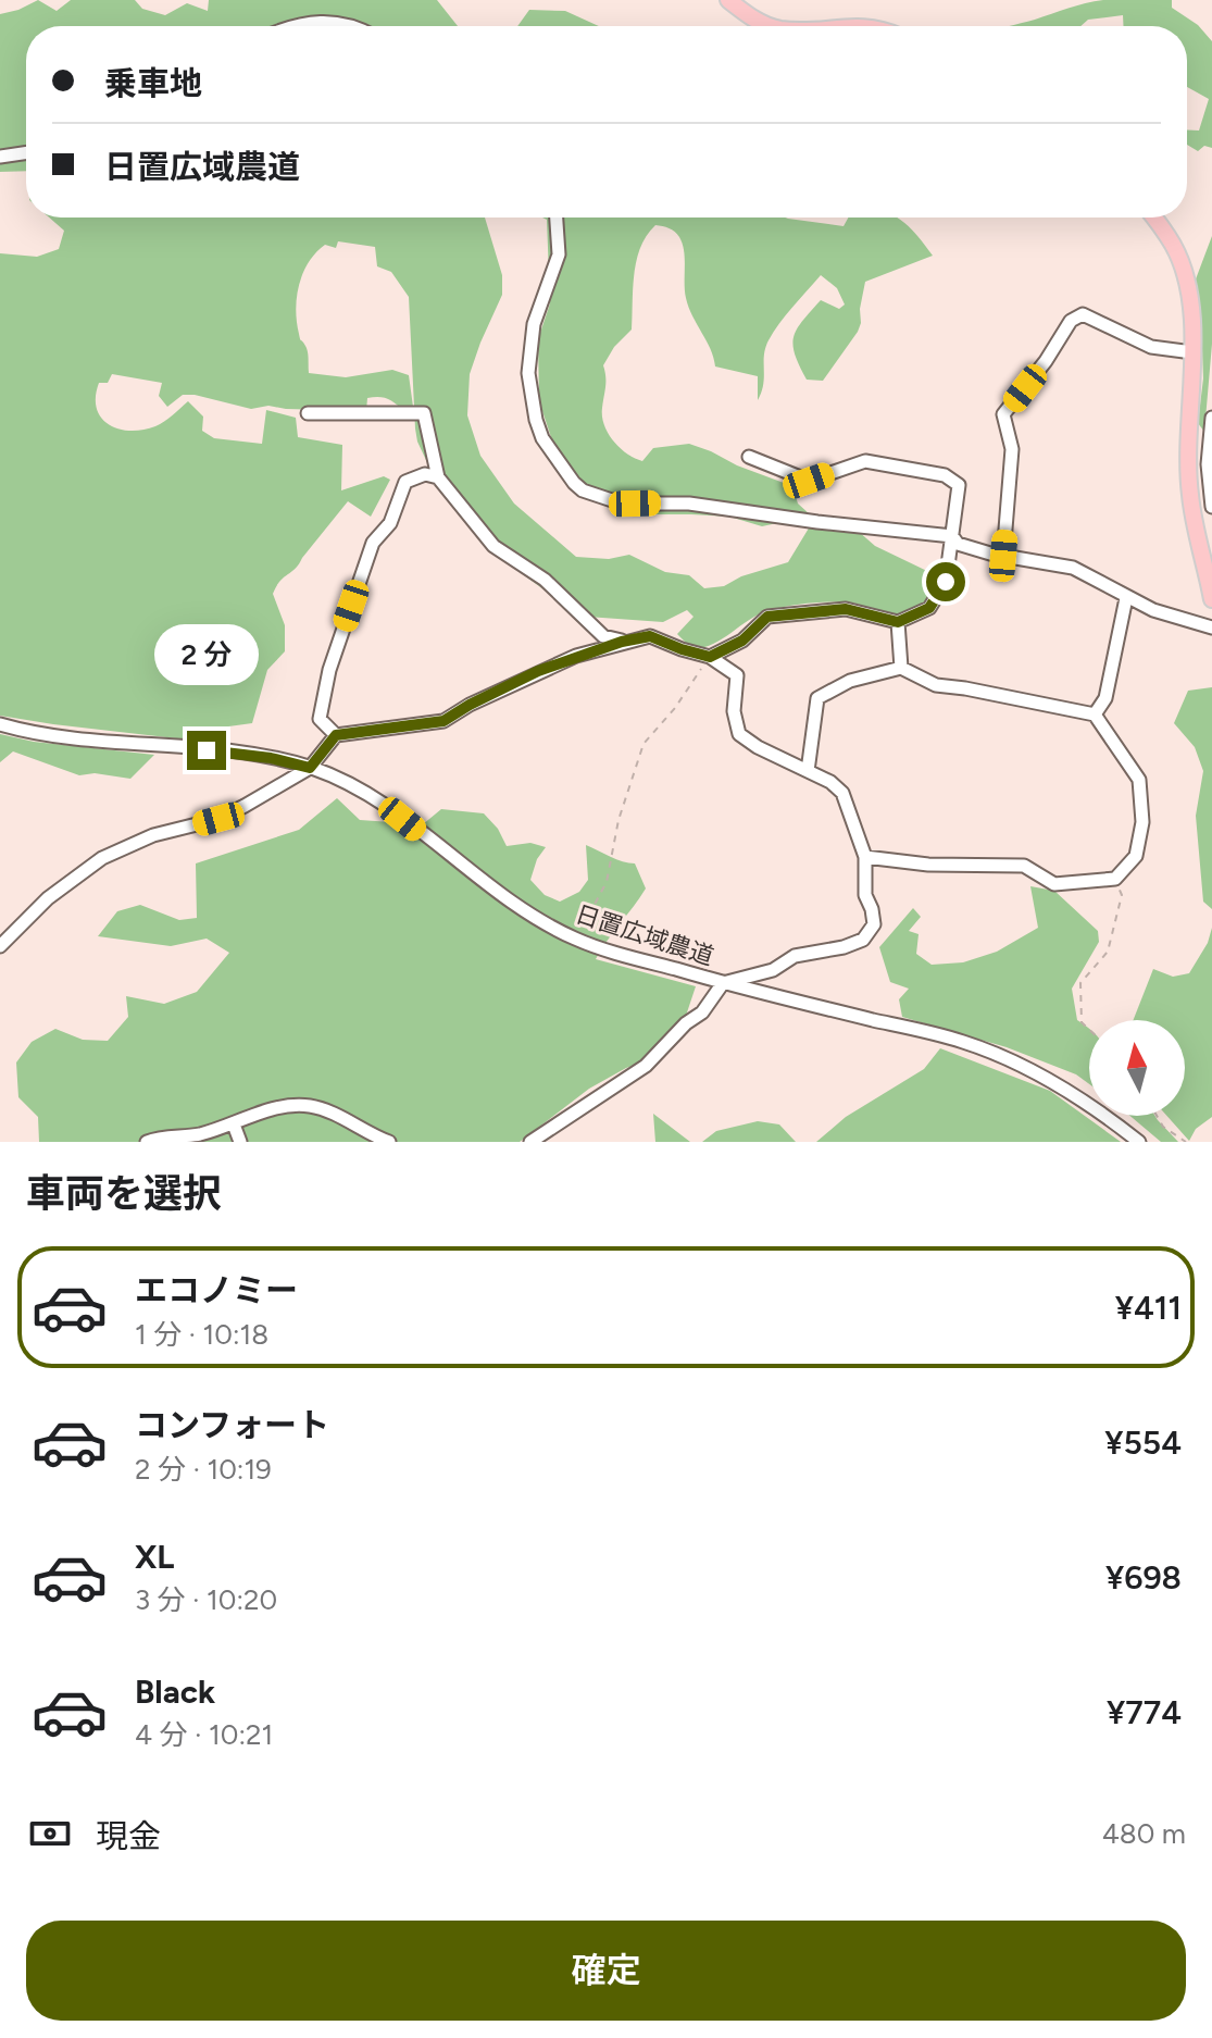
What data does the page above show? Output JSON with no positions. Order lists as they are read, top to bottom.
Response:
{
  "streets": {
    "street": ["日置広域農道"]
  },
  "north": "top",
  "page": {
    "banner": ["乗車地", "日置広域農道"],
    "bubble": "2 分",
    "heading": "車両を選択",
    "list": [
      {
        "name": "エコノミー",
        "note": "1 分 · 10:18",
        "value": "¥411"
      },
      {
        "name": "コンフォート",
        "note": "2 分 · 10:19",
        "value": "¥554"
      },
      {
        "name": "XL",
        "note": "3 分 · 10:20",
        "value": "¥698"
      },
      {
        "name": "Black",
        "note": "4 分 · 10:21",
        "value": "¥774"
      }
    ],
    "pay": ["現金", "480 m"],
    "buttons": "確定"
  }
}
